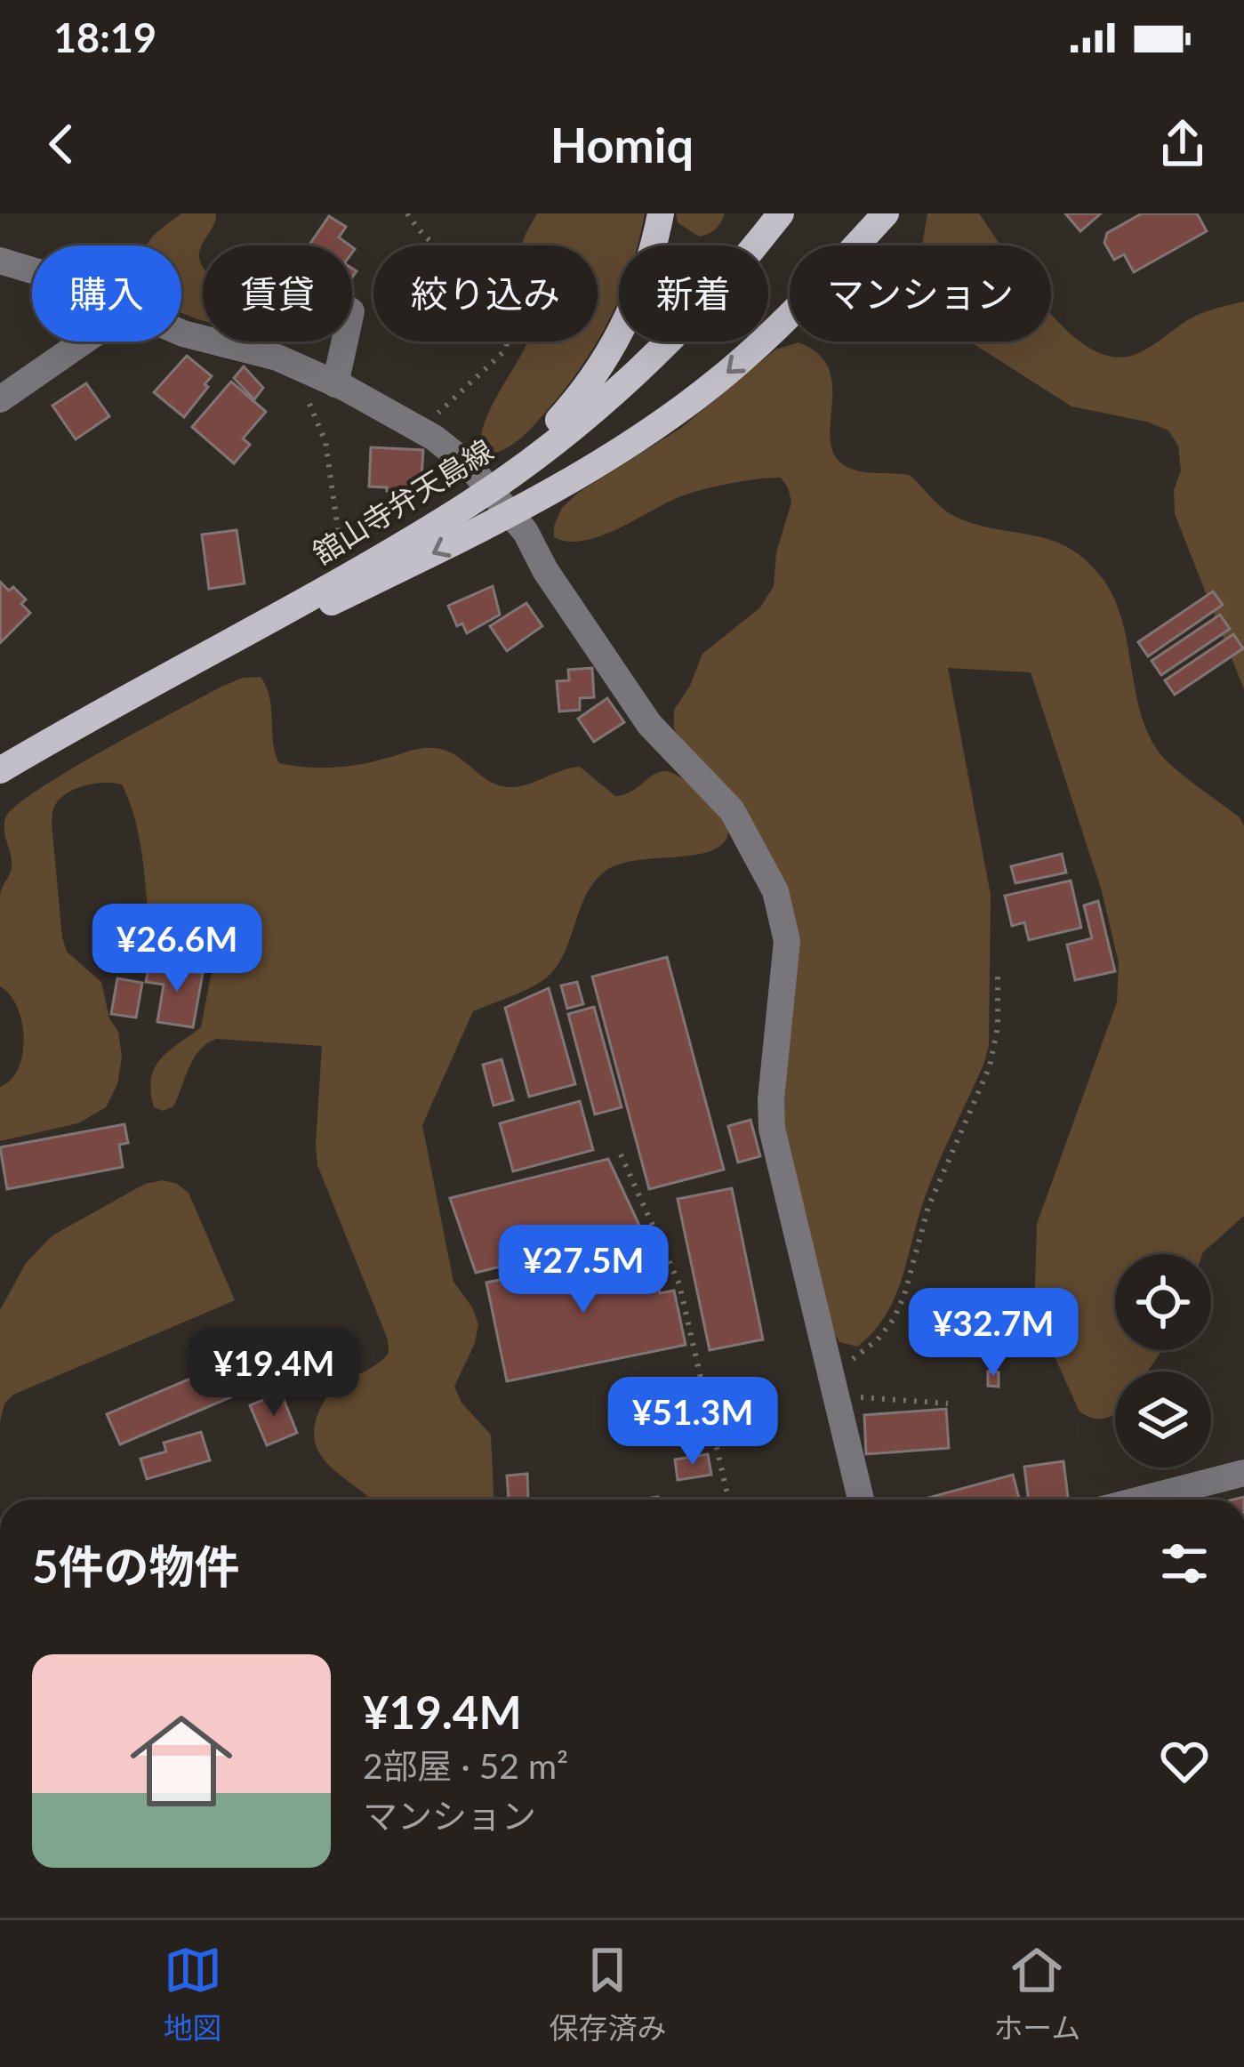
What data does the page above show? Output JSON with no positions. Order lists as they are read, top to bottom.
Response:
{
  "streets": {
    "main road": ["舘山寺弁天島線"]
  },
  "page": {
    "status": "18:19",
    "header": "Homiq",
    "chip": [
      "購入",
      "賃貸",
      "絞り込み",
      "新着",
      "マンション"
    ],
    "price": [
      "¥26.6M",
      "¥27.5M",
      "¥32.7M",
      "¥19.4M",
      "¥51.3M"
    ],
    "heading": "5件の物件",
    "list": [
      {
        "name": "¥19.4M",
        "note": "2部屋 · 52 m² · マンション"
      }
    ],
    "tabs": ["地図", "保存済み", "ホーム"]
  }
}
